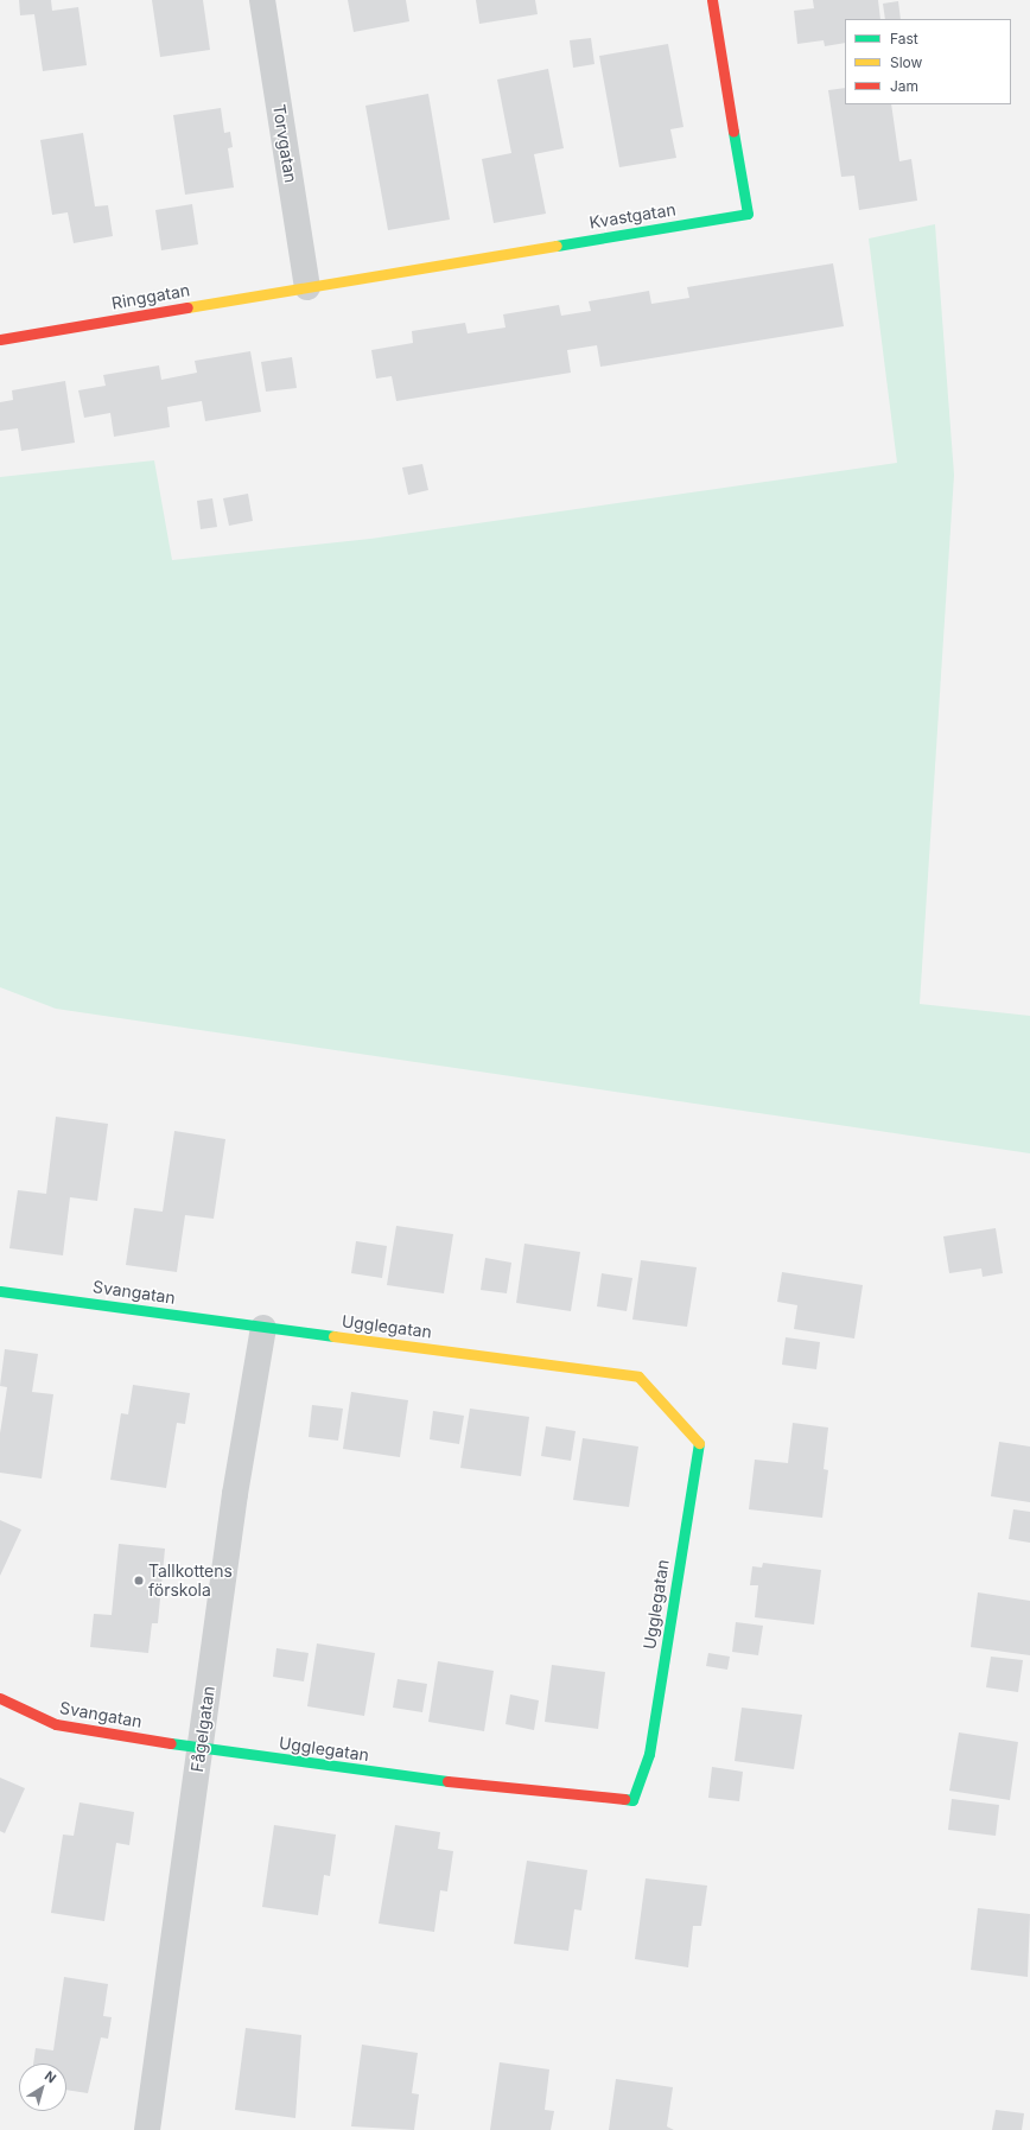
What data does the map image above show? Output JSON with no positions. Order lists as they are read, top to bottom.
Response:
{
  "streets": {
    "street": [
      "Torvgatan",
      "Kvastgatan",
      "Ringgatan",
      "Svangatan",
      "Ugglegatan",
      "Fågelgatan"
    ]
  },
  "crossings": [
    ["Torvgatan", "Kvastgatan"],
    ["Torvgatan", "Ringgatan"],
    ["Kvastgatan", "Ringgatan"],
    ["Svangatan", "Ugglegatan"],
    ["Svangatan", "Fågelgatan"],
    ["Ugglegatan", "Fågelgatan"]
  ],
  "places": ["Tallkottens förskola"],
  "legend": ["Fast", "Slow", "Jam"],
  "north": "top right"
}
